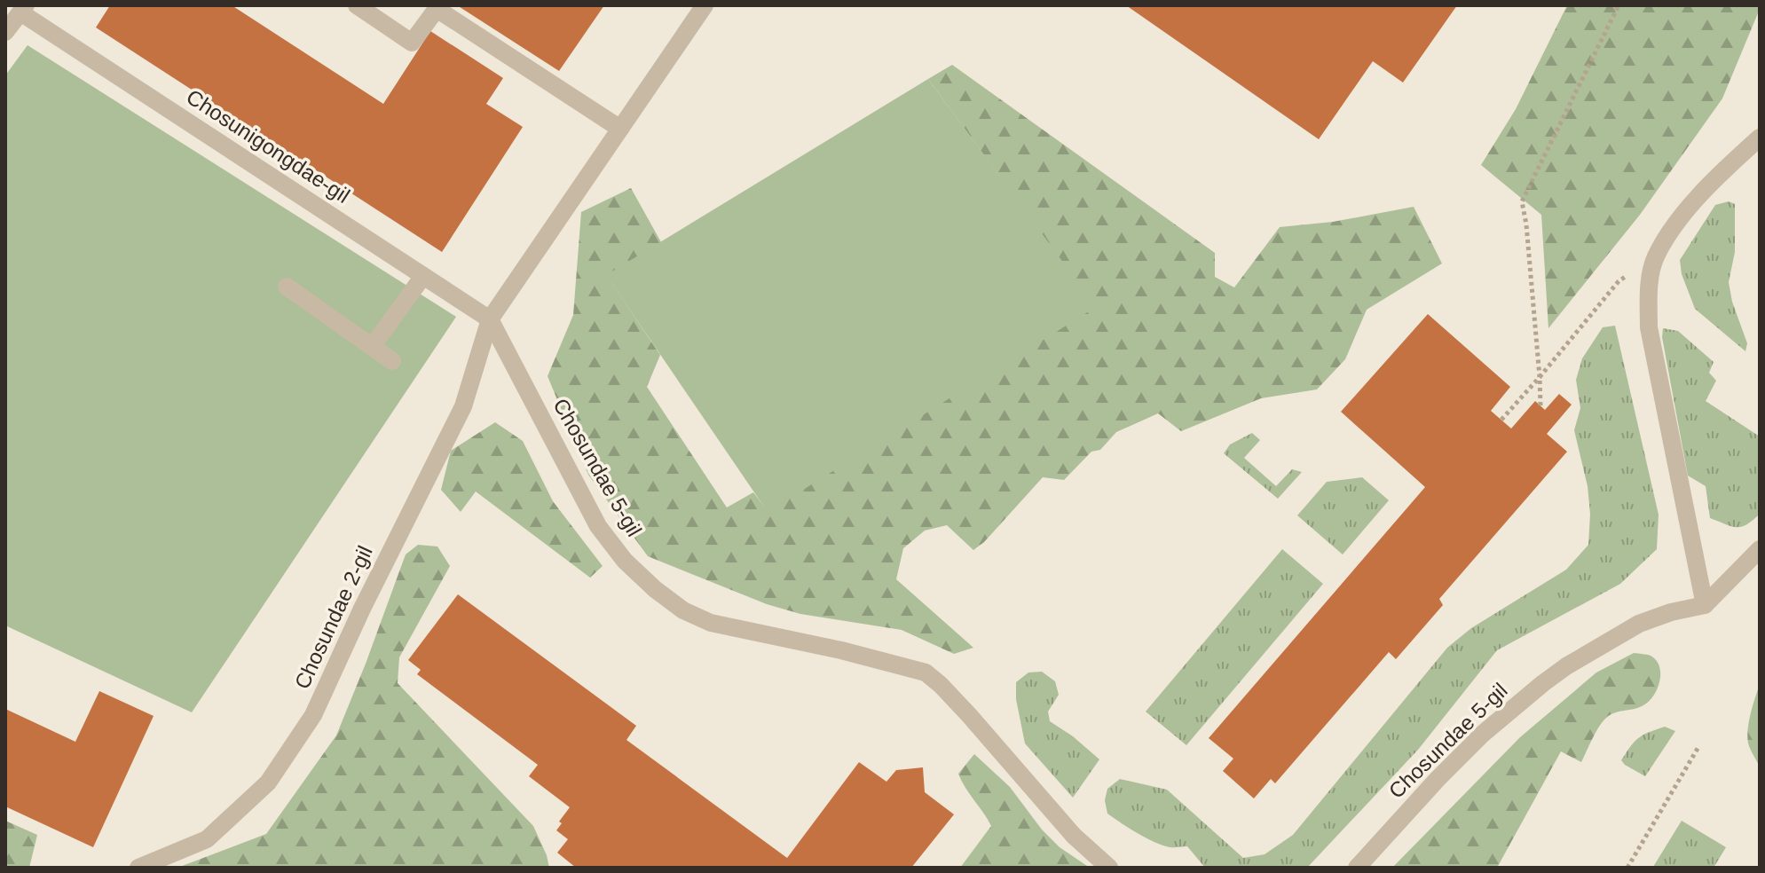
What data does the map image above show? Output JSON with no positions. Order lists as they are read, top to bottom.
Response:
{
  "streets": {
    "street": ["Chosunigongdae-gil", "Chosundae 5-gil", "Chosundae 2-gil"]
  },
  "crossings": [
    ["Chosunigongdae-gil", "Chosundae 5-gil"],
    ["Chosunigongdae-gil", "Chosundae 2-gil"],
    ["Chosundae 5-gil", "Chosundae 2-gil"]
  ]
}
